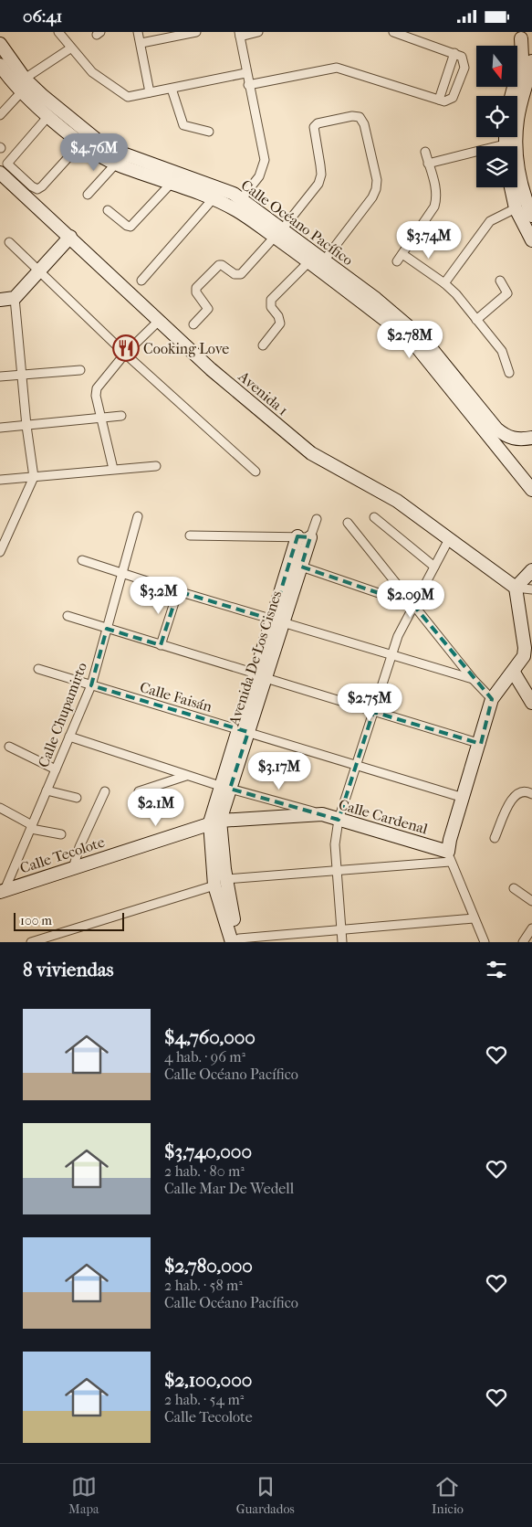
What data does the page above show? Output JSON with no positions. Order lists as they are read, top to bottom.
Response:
{
  "streets": {
    "street": [
      "Calle Océano Pacífico",
      "Avenida 1",
      "Avenida De Los Cisnes",
      "Calle Faisán",
      "Calle Chupamirto",
      "Calle Cardenal",
      "Calle Tecolote"
    ]
  },
  "crossings": [
    ["Avenida De Los Cisnes", "Calle Faisán"],
    ["Avenida De Los Cisnes", "Calle Cardenal"],
    ["Avenida De Los Cisnes", "Calle Tecolote"],
    ["Calle Faisán", "Calle Chupamirto"],
    ["Calle Chupamirto", "Calle Cardenal"],
    ["Calle Chupamirto", "Calle Tecolote"],
    ["Calle Cardenal", "Calle Tecolote"]
  ],
  "places": {
    "restaurant": ["Cooking Love"]
  },
  "scale_bar": "100 m",
  "north": "bottom",
  "page": {
    "status": "06:41",
    "price": [
      "$4.76M",
      "$3.74M",
      "$2.78M",
      "$3.2M",
      "$2.09M",
      "$2.75M",
      "$3.17M",
      "$2.1M"
    ],
    "scale": "100 m",
    "heading": "8 viviendas",
    "list": [
      {
        "name": "$4,760,000",
        "note": "4 hab. · 96 m² · Calle Océano Pacífico"
      },
      {
        "name": "$3,740,000",
        "note": "2 hab. · 80 m² · Calle Mar De Wedell"
      },
      {
        "name": "$2,780,000",
        "note": "2 hab. · 58 m² · Calle Océano Pacífico"
      },
      {
        "name": "$2,100,000",
        "note": "2 hab. · 54 m² · Calle Tecolote"
      }
    ],
    "tabs": ["Mapa", "Guardados", "Inicio"]
  }
}
